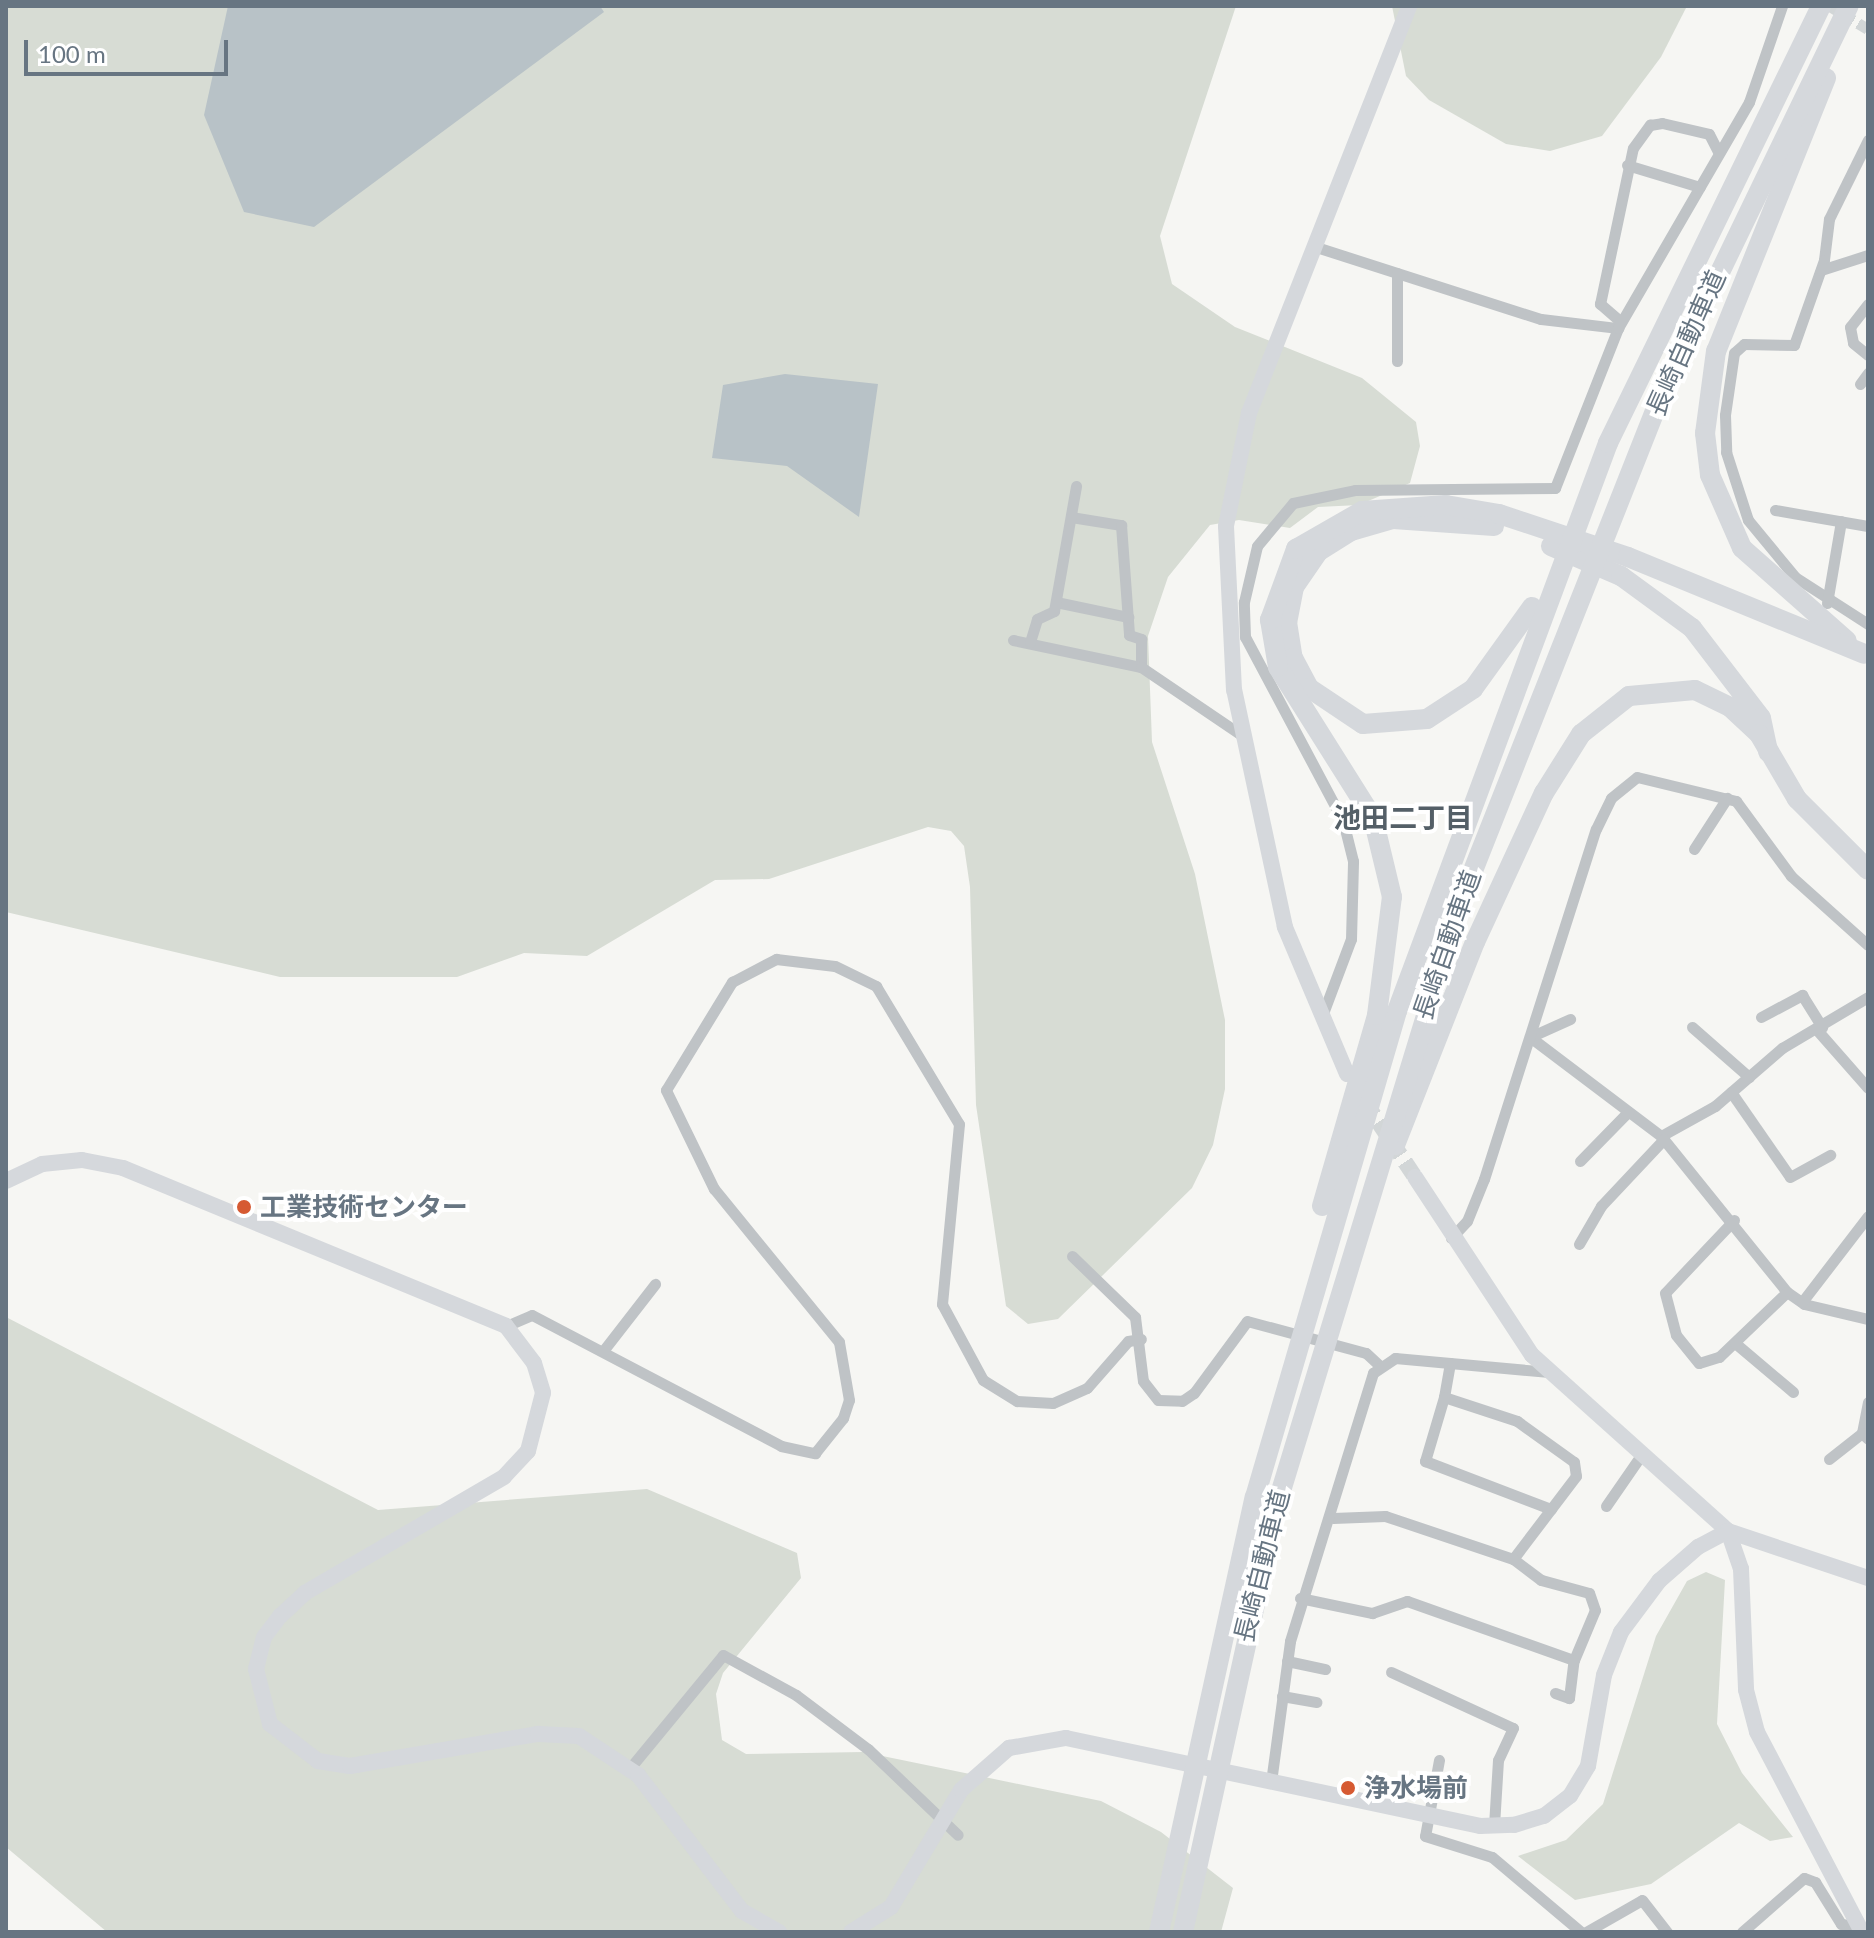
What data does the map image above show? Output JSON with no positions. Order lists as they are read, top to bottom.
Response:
{
  "streets": {
    "highway": ["長崎自動車道"]
  },
  "districts": ["池田二丁目"],
  "places": ["工業技術センター", "浄水場前"],
  "scale_bar": "100 m"
}
